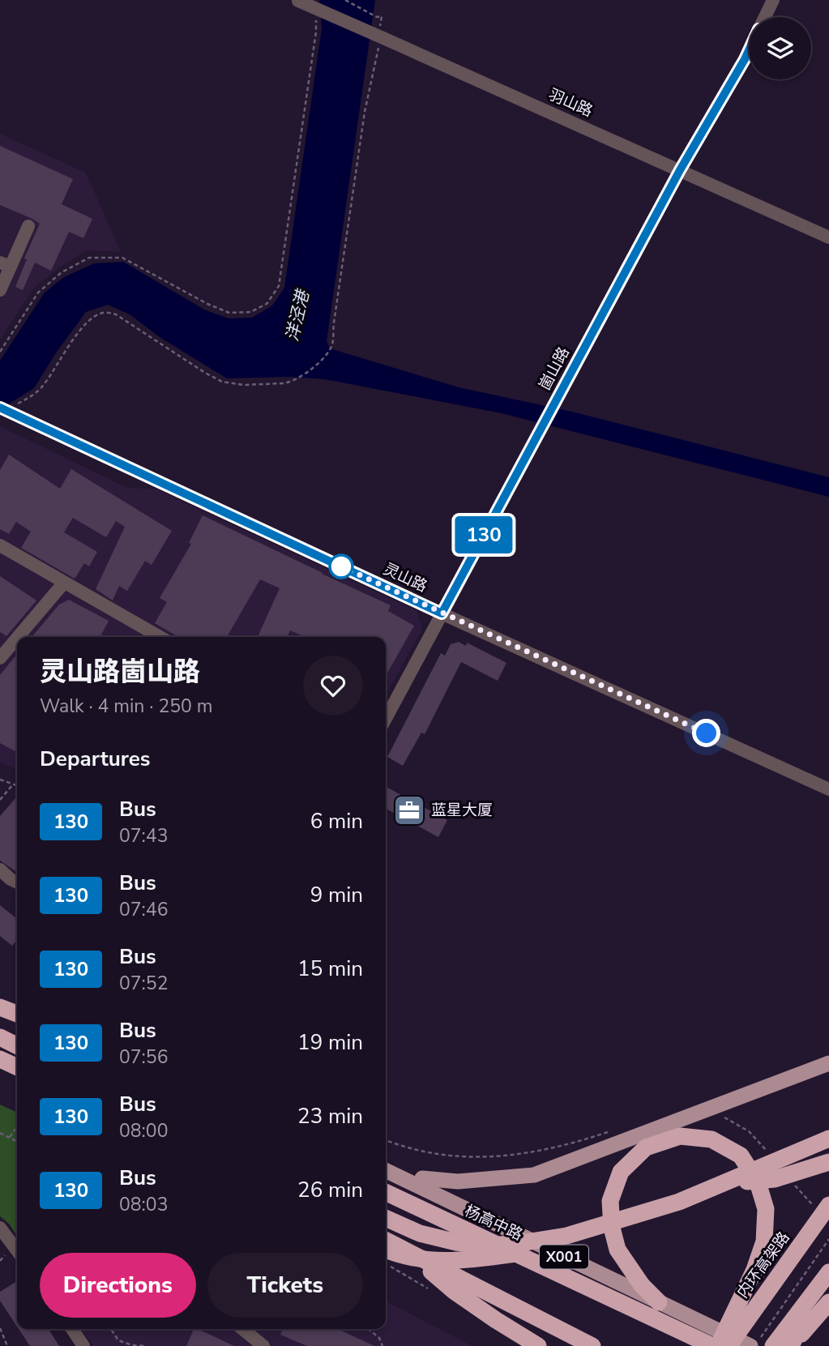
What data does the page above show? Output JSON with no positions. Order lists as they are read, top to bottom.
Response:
{
  "streets": {
    "highway": ["杨高中路", "X001", "内环高架路"],
    "street": ["羽山路", "崮山路", "灵山路"]
  },
  "crossings": [
    ["羽山路", "崮山路"],
    ["崮山路", "灵山路"]
  ],
  "water": ["洋泾港"],
  "places": {
    "office": ["蓝星大厦"]
  },
  "lines": ["bus line 130"],
  "page": {
    "on_map": "130",
    "heading": [
      ["灵山路崮山路", "Walk · 4 min · 250 m"],
      "Departures"
    ],
    "list": [
      {
        "mark": "130",
        "name": "Bus",
        "note": "07:43",
        "value": "6 min"
      },
      {
        "mark": "130",
        "name": "Bus",
        "note": "07:46",
        "value": "9 min"
      },
      {
        "mark": "130",
        "name": "Bus",
        "note": "07:52",
        "value": "15 min"
      },
      {
        "mark": "130",
        "name": "Bus",
        "note": "07:56",
        "value": "19 min"
      },
      {
        "mark": "130",
        "name": "Bus",
        "note": "08:00",
        "value": "23 min"
      },
      {
        "mark": "130",
        "name": "Bus",
        "note": "08:03",
        "value": "26 min"
      }
    ],
    "buttons": ["Directions", "Tickets"]
  }
}
